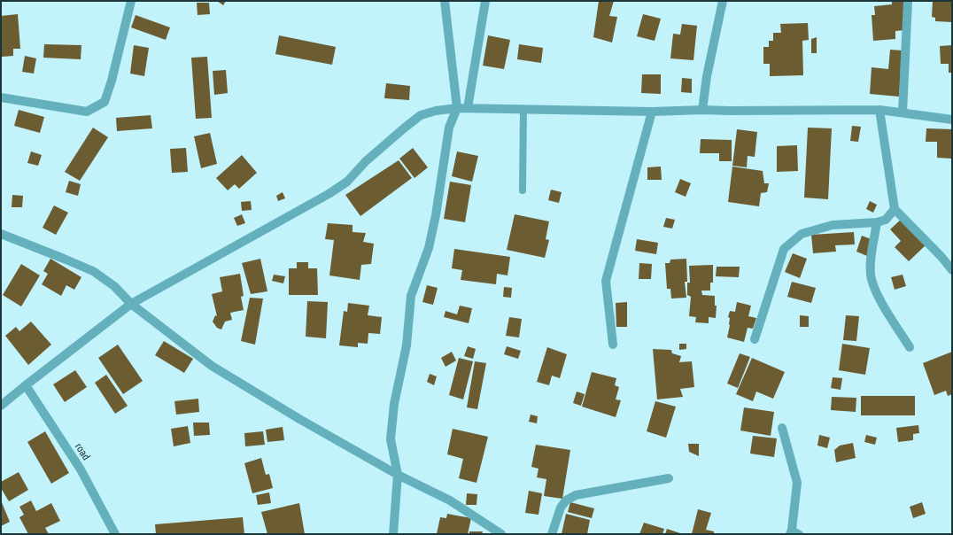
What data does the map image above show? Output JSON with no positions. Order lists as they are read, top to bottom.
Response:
{
  "streets": {
    "street": ["road"]
  }
}
